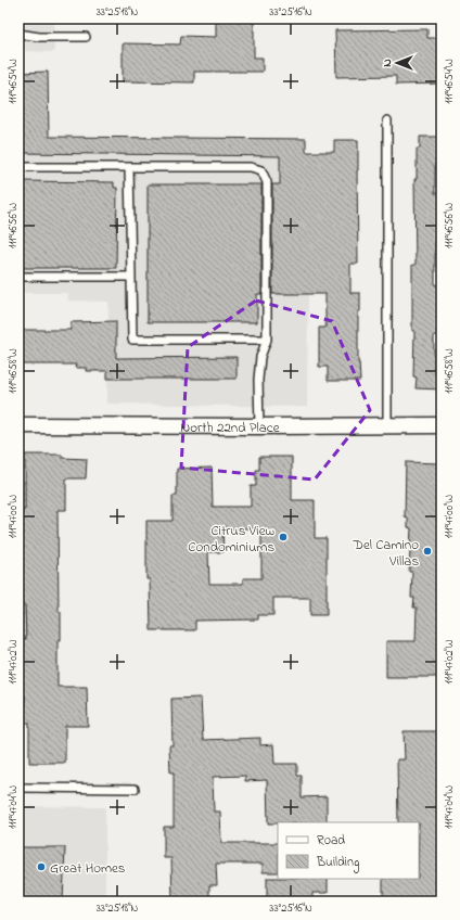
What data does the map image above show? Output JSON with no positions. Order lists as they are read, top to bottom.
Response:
{
  "streets": {
    "street": ["North 22nd Place"]
  },
  "places": ["Citrus View Condominiums", "Del Camino Villas", "Great Homes"],
  "legend": ["Road", "Building"],
  "north": "left",
  "coordinates": [
    "33°25'18\"N",
    "33°25'16\"N",
    "111°46'54\"W",
    "111°46'56\"W",
    "111°46'58\"W",
    "111°47'00\"W",
    "111°47'02\"W",
    "111°47'04\"W"
  ]
}
